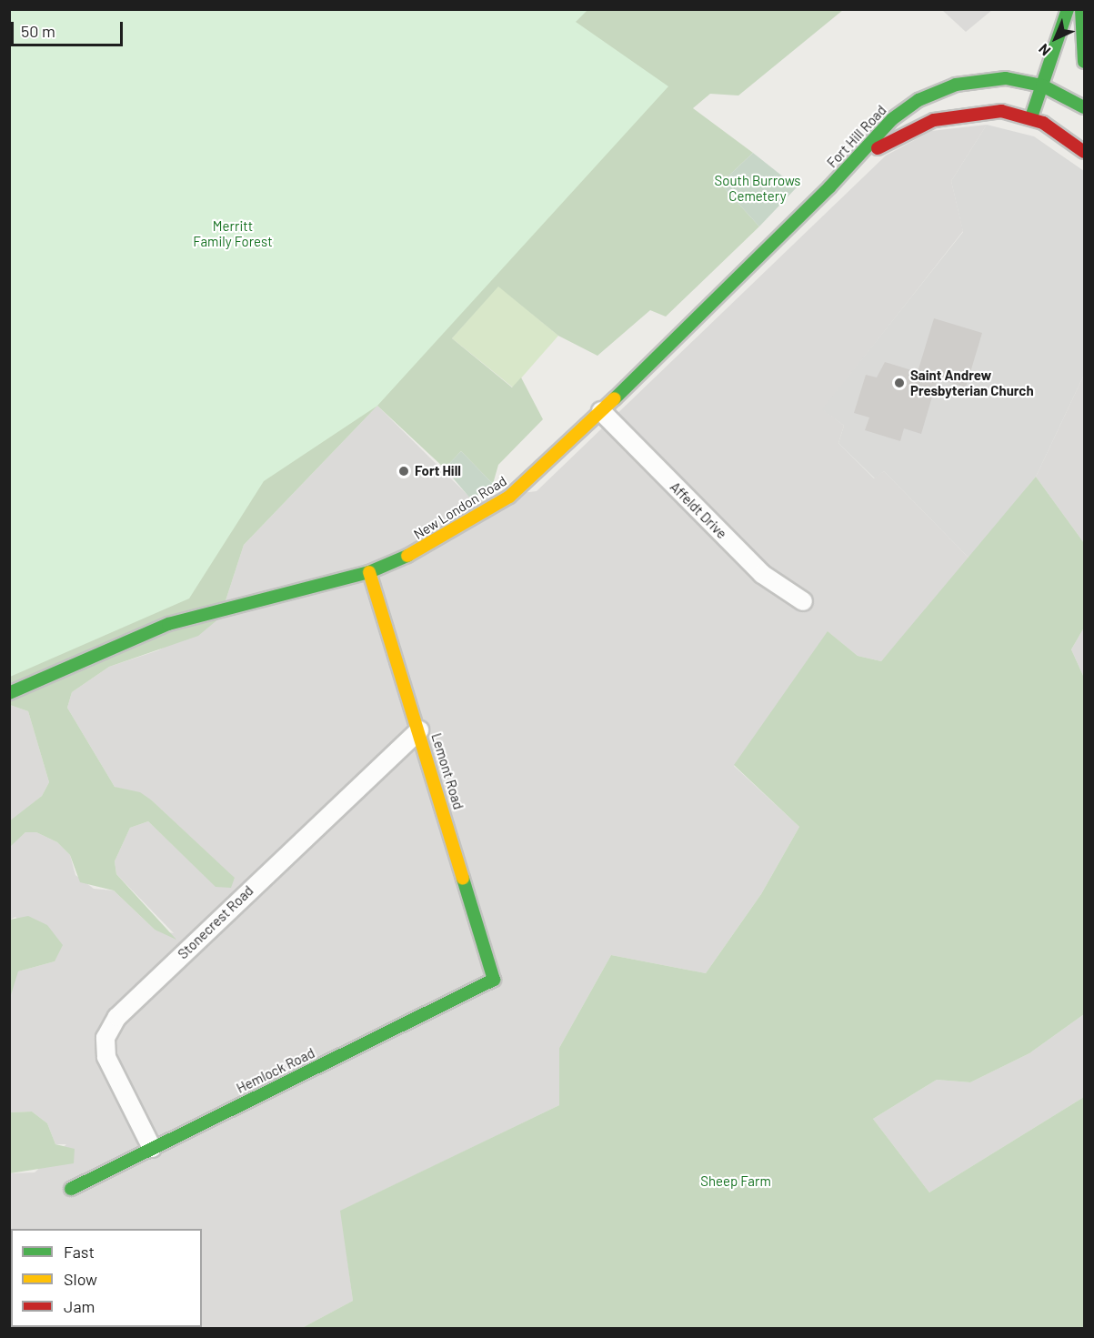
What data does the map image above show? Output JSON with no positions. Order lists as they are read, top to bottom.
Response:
{
  "streets": {
    "main road": [
      "Fort Hill Road",
      "New London Road",
      "Lemont Road",
      "Hemlock Road"
    ],
    "street": ["Affeldt Drive", "Stonecrest Road"]
  },
  "crossings": [
    ["Fort Hill Road", "New London Road"],
    ["New London Road", "Affeldt Drive"],
    ["New London Road", "Lemont Road"],
    ["Lemont Road", "Stonecrest Road"],
    ["Lemont Road", "Hemlock Road"],
    ["Stonecrest Road", "Hemlock Road"]
  ],
  "parks": ["South Burrows Cemetery", "Merritt Family Forest", "Sheep Farm"],
  "places": ["Saint Andrew Presbyterian Church", "Fort Hill"],
  "legend": ["Fast", "Slow", "Jam"],
  "scale_bar": "50 m",
  "north": "bottom left"
}
